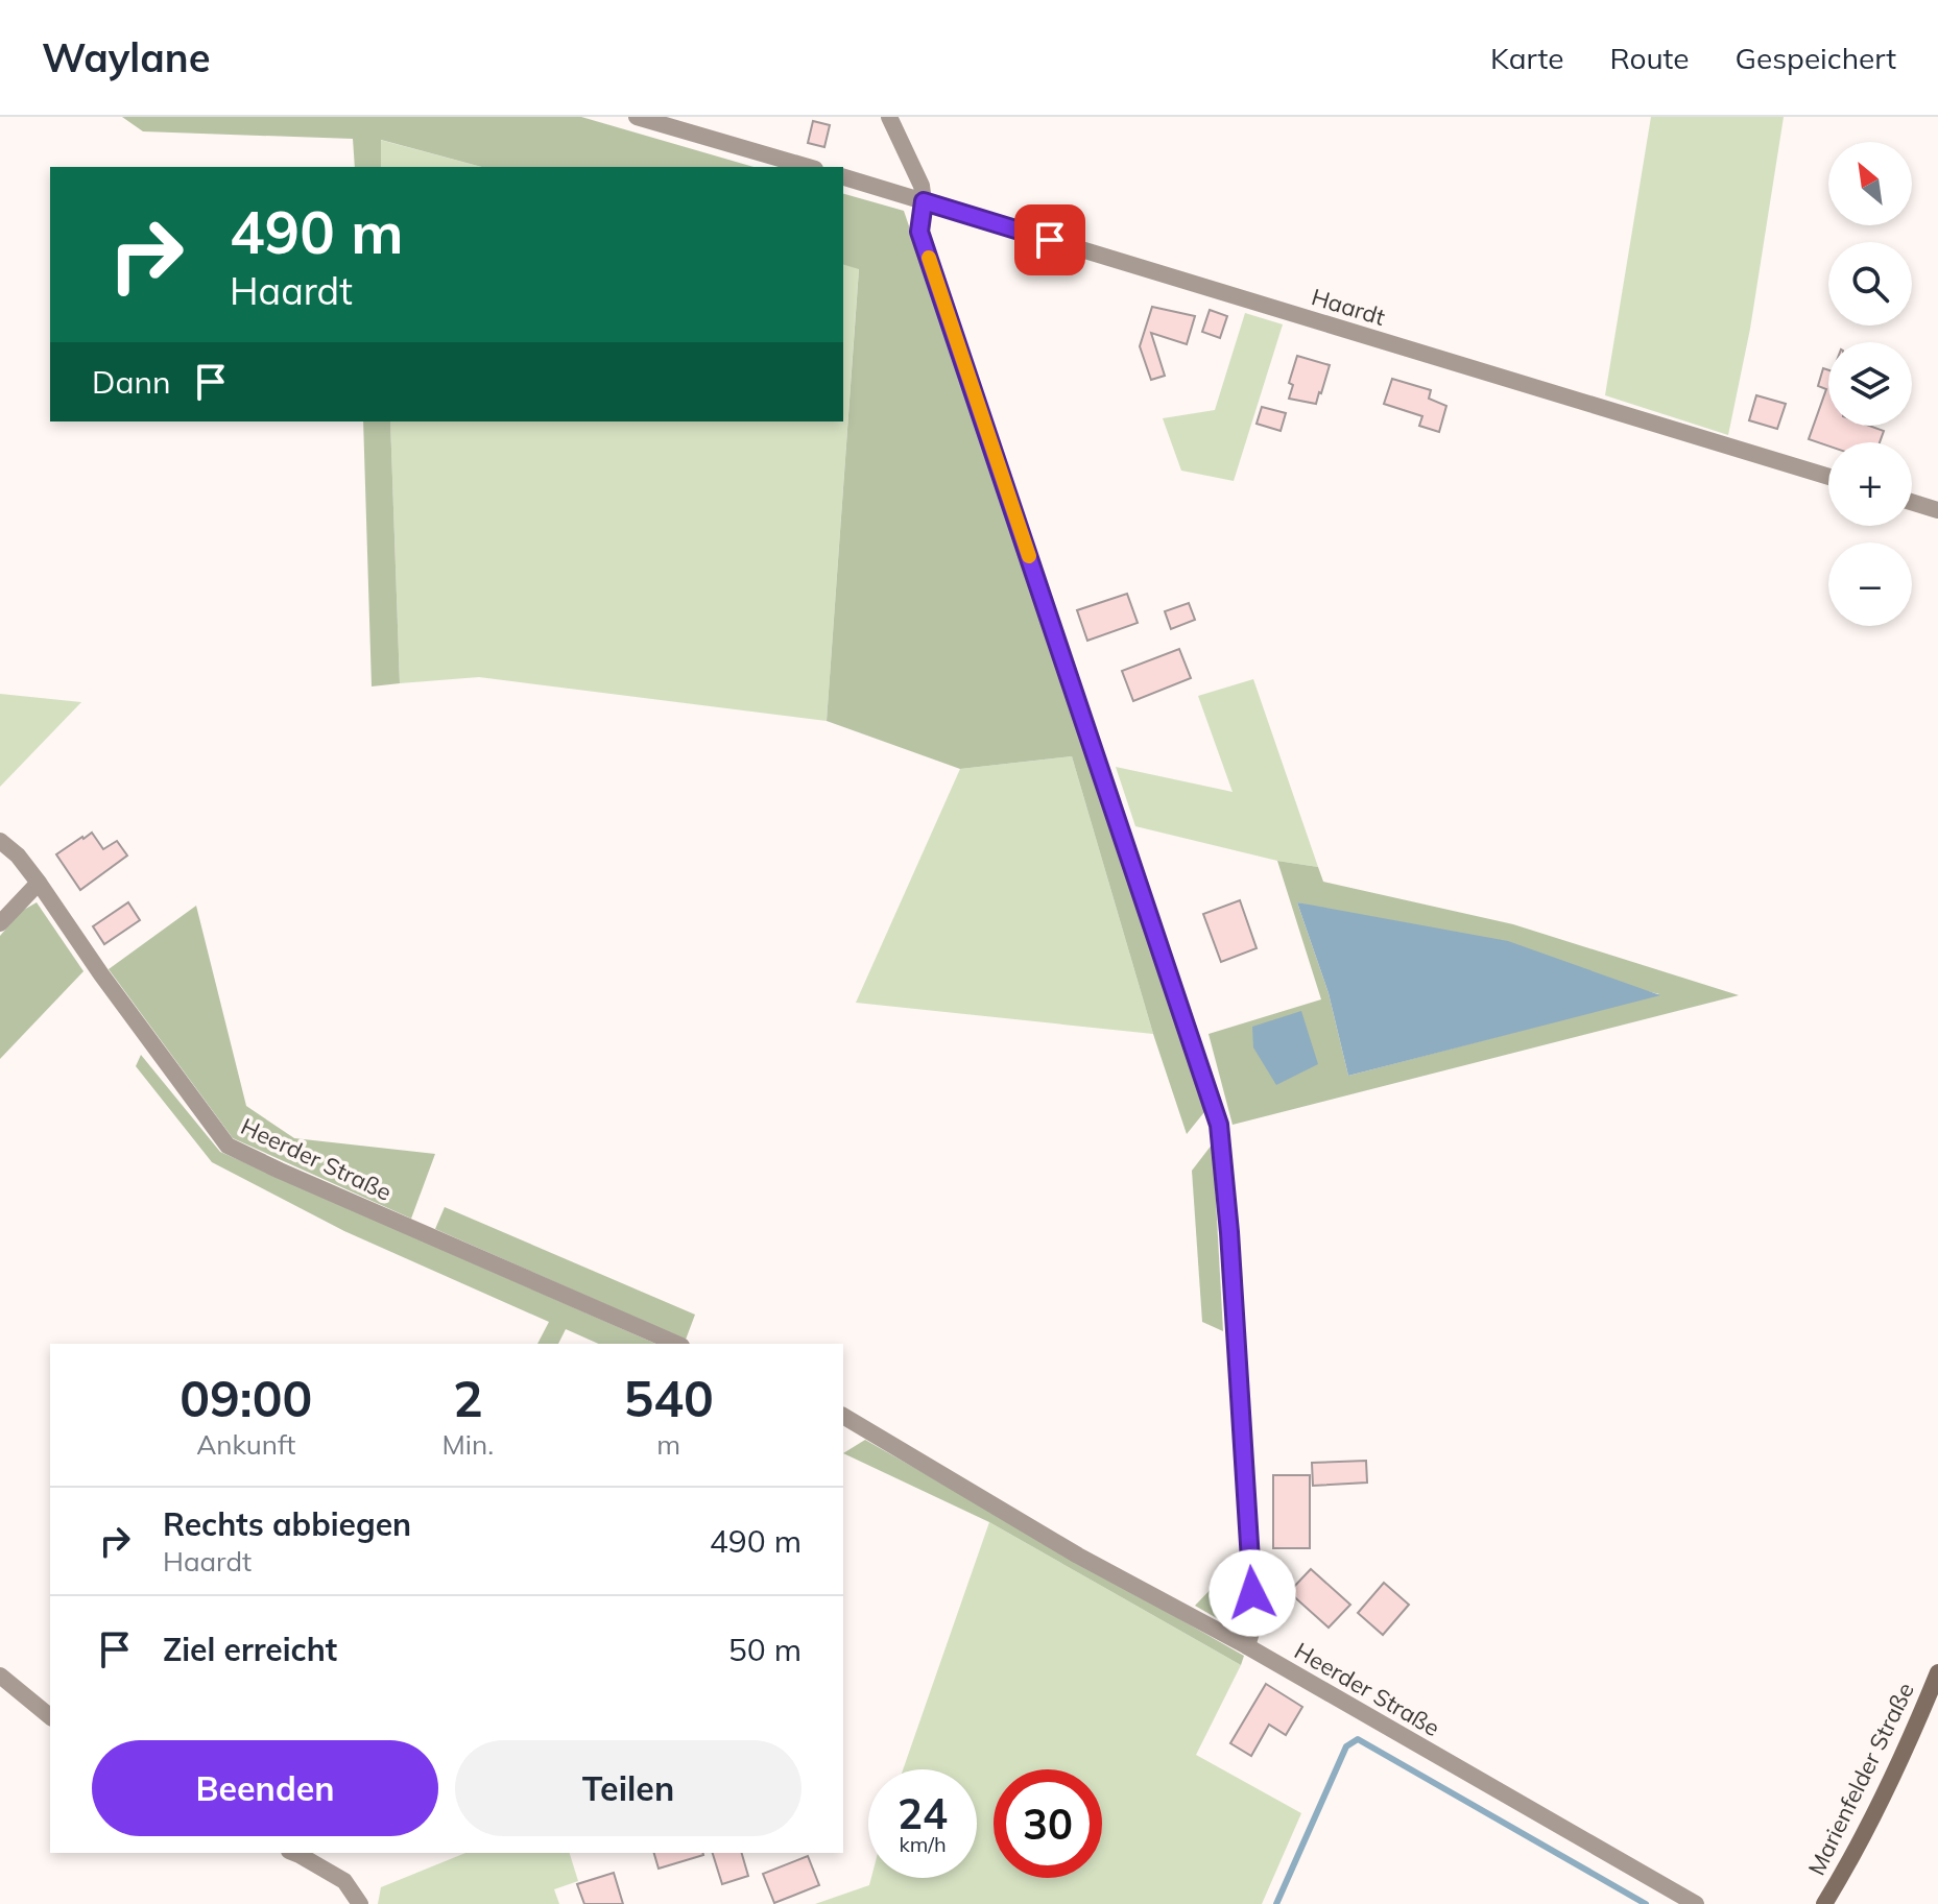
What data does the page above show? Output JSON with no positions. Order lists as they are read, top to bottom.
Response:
{
  "streets": {
    "main road": ["Marienfelder Straße"],
    "street": ["Haardt", "Heerder Straße"]
  },
  "north": "top left",
  "page": {
    "header": "Waylane",
    "nav": ["Karte", "Route", "Gespeichert"],
    "map_buttons": ["+", "−"],
    "turn": ["490 m", "Haardt"],
    "then": "Dann",
    "eta": [
      "09:00",
      "Ankunft",
      "2",
      "Min.",
      "540",
      "m"
    ],
    "list": [
      {
        "name": "Rechts abbiegen",
        "note": "Haardt",
        "value": "490 m"
      },
      {
        "name": "Ziel erreicht",
        "value": "50 m"
      }
    ],
    "buttons": ["Beenden", "Teilen"],
    "speed": "24 km/h",
    "limit": "30"
  }
}
